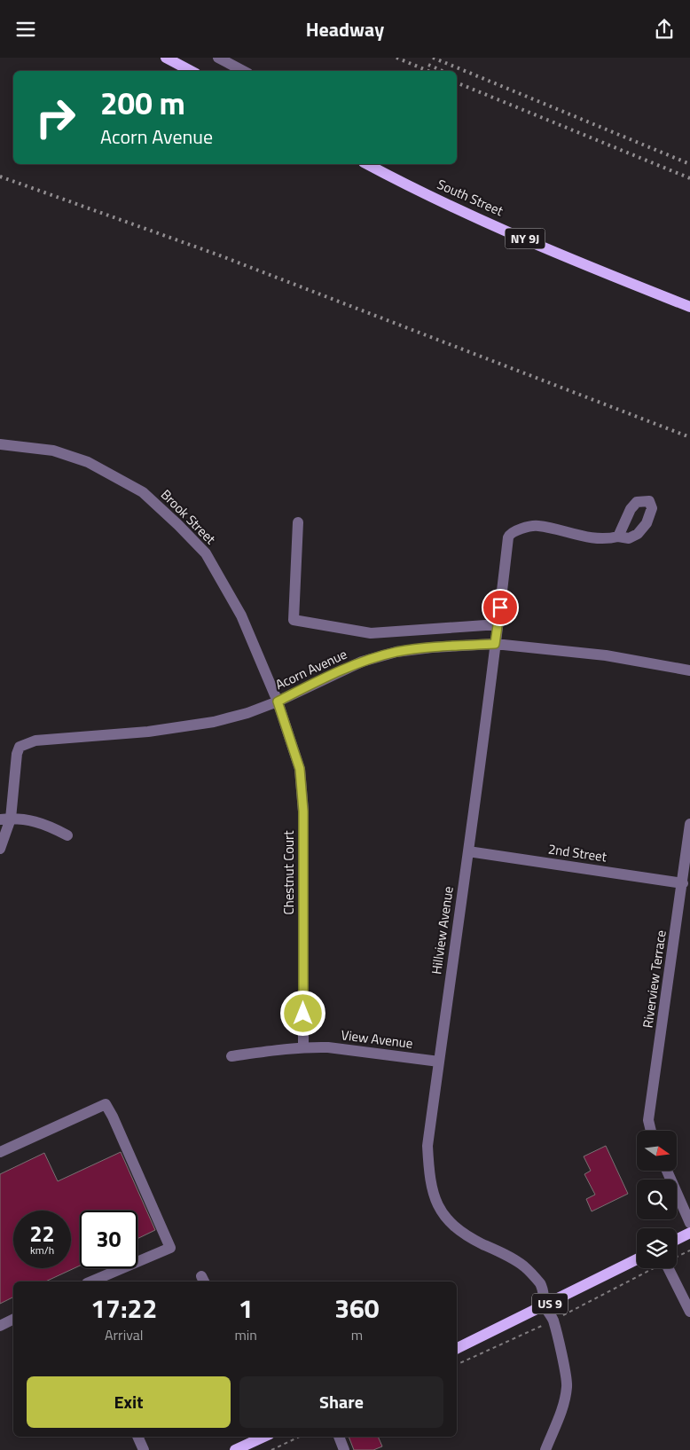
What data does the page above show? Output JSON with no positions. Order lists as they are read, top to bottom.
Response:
{
  "streets": {
    "main road": ["South Street", "NY 9J", "US 9"],
    "street": [
      "Brook Street",
      "Acorn Avenue",
      "2nd Street",
      "Chestnut Court",
      "Hillview Avenue",
      "Riverview Terrace",
      "View Avenue"
    ]
  },
  "crossings": [
    ["Brook Street", "Acorn Avenue"],
    ["Brook Street", "Chestnut Court"],
    ["Acorn Avenue", "Chestnut Court"],
    ["Acorn Avenue", "Hillview Avenue"],
    ["2nd Street", "Hillview Avenue"],
    ["2nd Street", "Riverview Terrace"],
    ["Chestnut Court", "View Avenue"],
    ["Hillview Avenue", "View Avenue"],
    ["Hillview Avenue", "US 9"]
  ],
  "north": "right",
  "page": {
    "header": "Headway",
    "turn": ["200 m", "Acorn Avenue"],
    "speed": "22 km/h",
    "limit": "30",
    "eta": [
      "17:22",
      "Arrival",
      "1",
      "min",
      "360",
      "m"
    ],
    "buttons": ["Exit", "Share"]
  }
}
